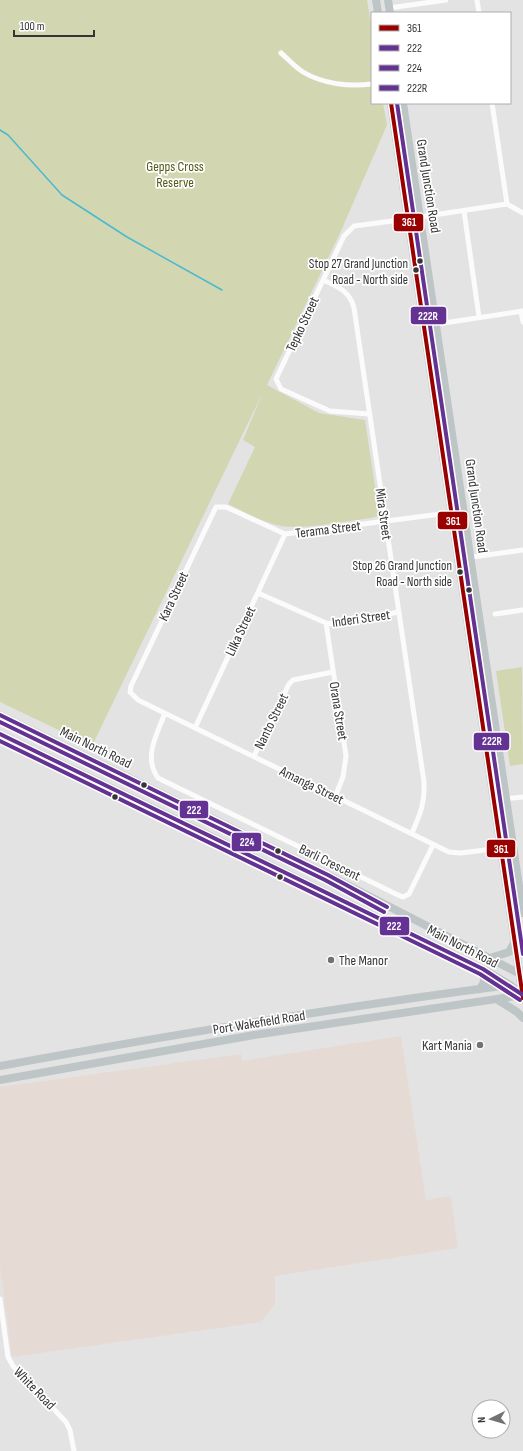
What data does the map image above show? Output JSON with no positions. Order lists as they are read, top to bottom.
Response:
{
  "streets": {
    "highway": ["Grand Junction Road", "Main North Road", "Port Wakefield Road"],
    "street": [
      "Tepko Street",
      "Mira Street",
      "Terama Street",
      "Kara Street",
      "Inderi Street",
      "Lilka Street",
      "Orana Street",
      "Nanto Street",
      "Amanga Street",
      "Barli Crescent",
      "White Road"
    ]
  },
  "crossings": [
    ["Grand Junction Road", "Tepko Street"],
    ["Grand Junction Road", "Terama Street"],
    ["Grand Junction Road", "Main North Road"],
    ["Grand Junction Road", "Amanga Street"],
    ["Grand Junction Road", "Port Wakefield Road"],
    ["Tepko Street", "Mira Street"],
    ["Mira Street", "Terama Street"],
    ["Mira Street", "Inderi Street"],
    ["Mira Street", "Amanga Street"],
    ["Terama Street", "Kara Street"],
    ["Terama Street", "Lilka Street"],
    ["Kara Street", "Amanga Street"],
    ["Inderi Street", "Lilka Street"],
    ["Inderi Street", "Orana Street"],
    ["Lilka Street", "Amanga Street"],
    ["Orana Street", "Nanto Street"],
    ["Orana Street", "Amanga Street"],
    ["Nanto Street", "Amanga Street"],
    ["Main North Road", "Port Wakefield Road"],
    ["Amanga Street", "Barli Crescent"]
  ],
  "parks": ["Gepps Cross Reserve"],
  "places": [
    "Stop 27 Grand Junction Road - North side",
    "Stop 26 Grand Junction Road - North side",
    "The Manor",
    "Kart Mania"
  ],
  "lines": [
    "transit line 361",
    "transit line 222R",
    "transit line 222",
    "transit line 224"
  ],
  "legend": [
    "361",
    "222",
    "224",
    "222R"
  ],
  "scale_bar": "100 m",
  "north": "left"
}
